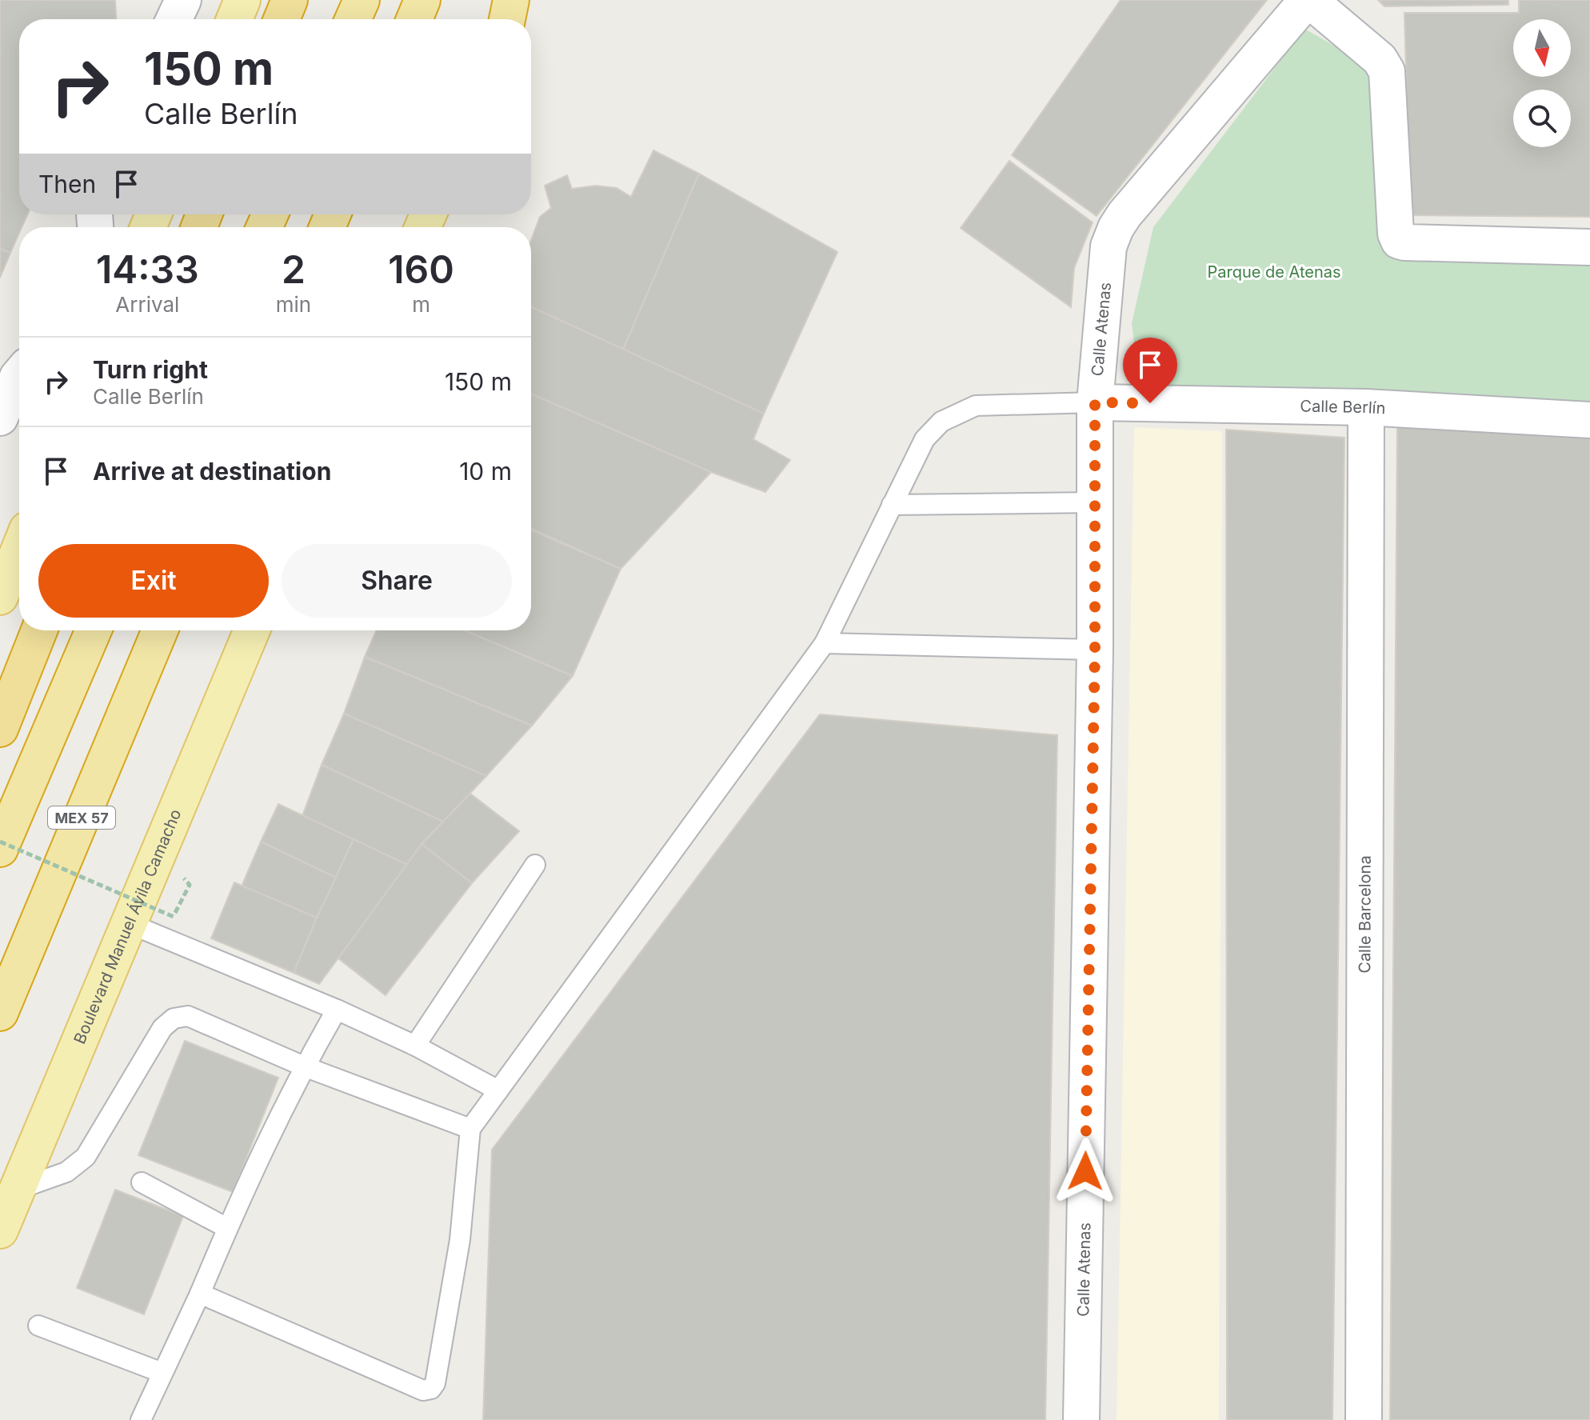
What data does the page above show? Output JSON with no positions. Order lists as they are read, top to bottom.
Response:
{
  "streets": {
    "highway": ["MEX 57"],
    "main road": ["Boulevard Manuel Ávila Camacho"],
    "street": ["Calle Atenas", "Calle Berlín", "Calle Barcelona"]
  },
  "crossings": [
    ["Calle Atenas", "Calle Berlín"],
    ["Calle Berlín", "Calle Barcelona"]
  ],
  "parks": ["Parque de Atenas"],
  "north": "bottom",
  "page": {
    "turn": ["150 m", "Calle Berlín"],
    "then": "Then",
    "eta": [
      "14:33",
      "Arrival",
      "2",
      "min",
      "160",
      "m"
    ],
    "list": [
      {
        "name": "Turn right",
        "note": "Calle Berlín",
        "value": "150 m"
      },
      {
        "name": "Arrive at destination",
        "value": "10 m"
      }
    ],
    "buttons": ["Exit", "Share"]
  }
}
